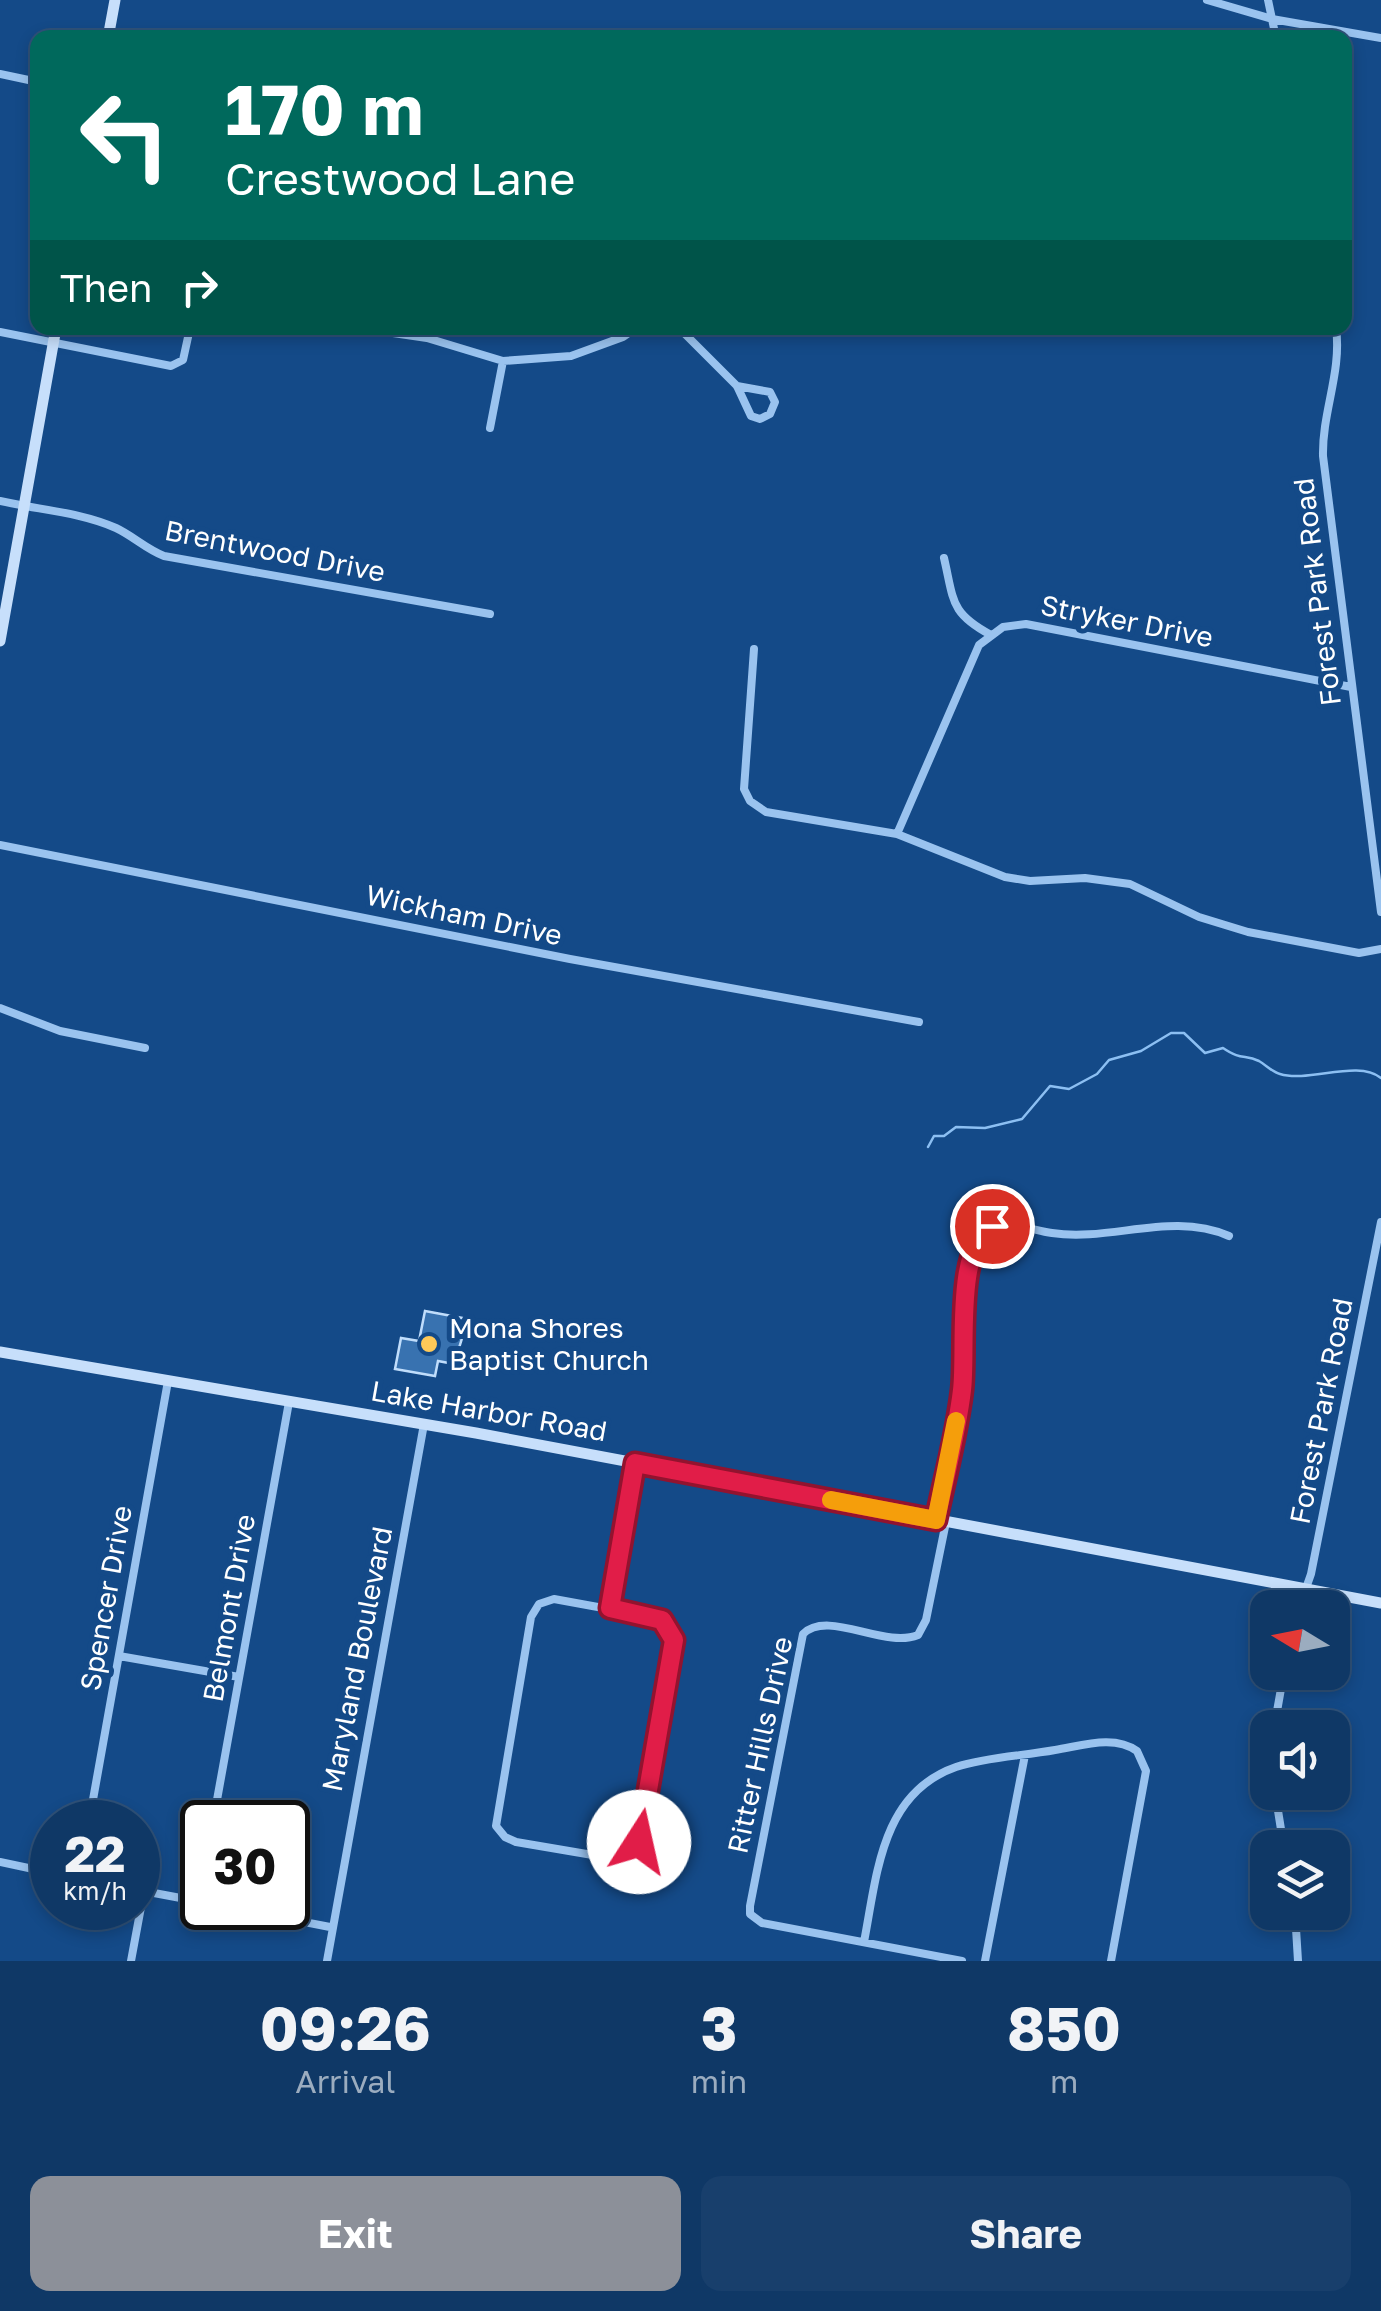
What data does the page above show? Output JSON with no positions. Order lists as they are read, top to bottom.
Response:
{
  "streets": {
    "street": [
      "Brentwood Drive",
      "Forest Park Road",
      "Stryker Drive",
      "Wickham Drive",
      "Lake Harbor Road",
      "Spencer Drive",
      "Belmont Drive",
      "Maryland Boulevard",
      "Ritter Hills Drive"
    ]
  },
  "crossings": [
    ["Forest Park Road", "Stryker Drive"],
    ["Forest Park Road", "Lake Harbor Road"],
    ["Lake Harbor Road", "Spencer Drive"],
    ["Lake Harbor Road", "Belmont Drive"],
    ["Lake Harbor Road", "Maryland Boulevard"],
    ["Lake Harbor Road", "Ritter Hills Drive"]
  ],
  "places": ["Mona Shores Baptist Church"],
  "north": "left",
  "page": {
    "turn": ["170 m", "Crestwood Lane"],
    "then": "Then",
    "speed": "22 km/h",
    "limit": "30",
    "eta": [
      "09:26",
      "Arrival",
      "3",
      "min",
      "850",
      "m"
    ],
    "buttons": ["Exit", "Share"]
  }
}
